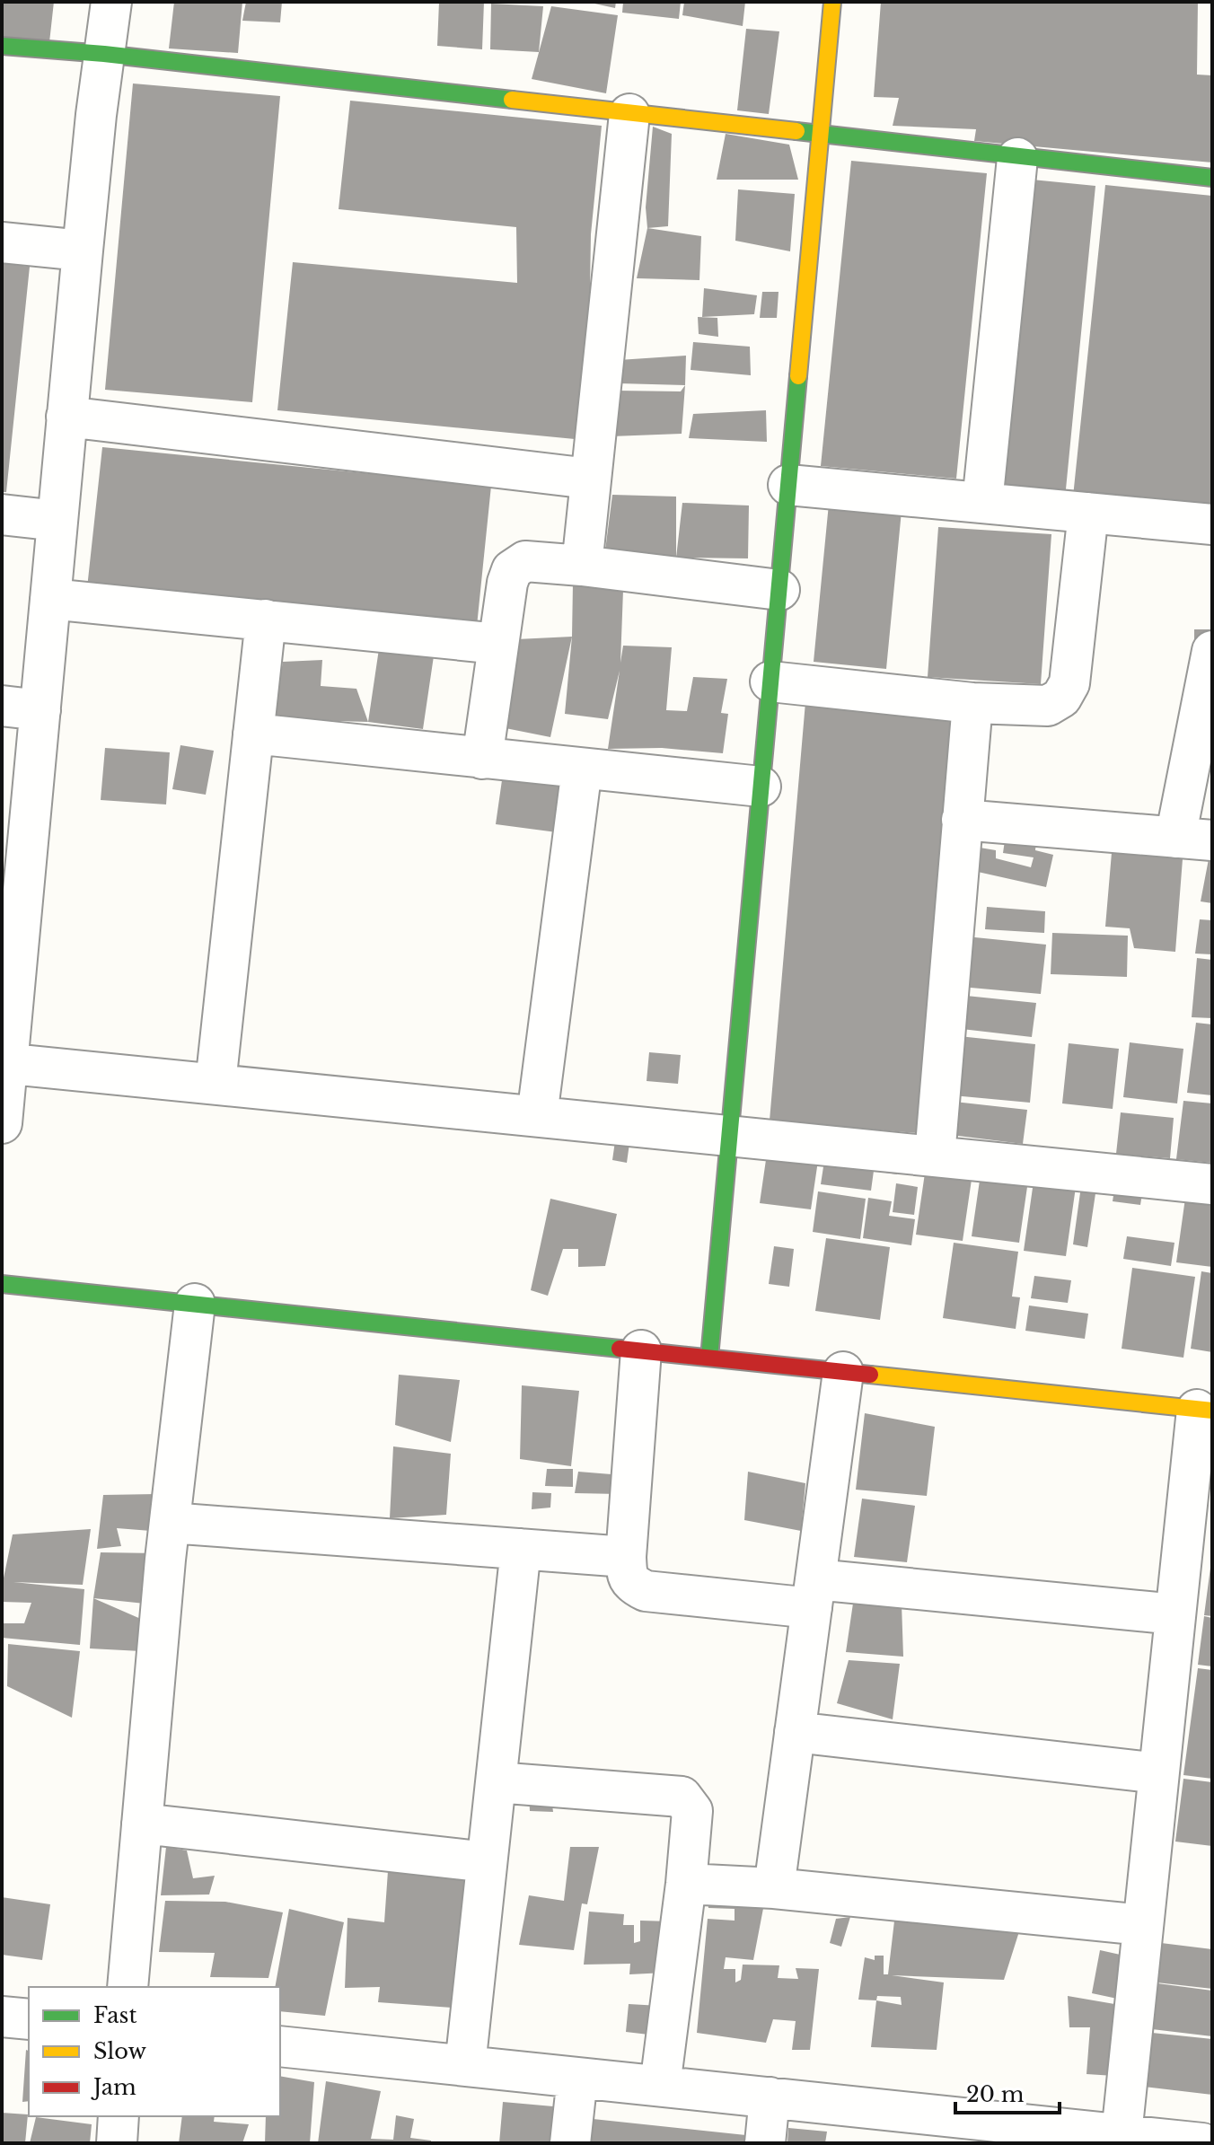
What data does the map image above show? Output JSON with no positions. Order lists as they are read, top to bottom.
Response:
{
  "legend": ["Fast", "Slow", "Jam"],
  "scale_bar": "20 m"
}
